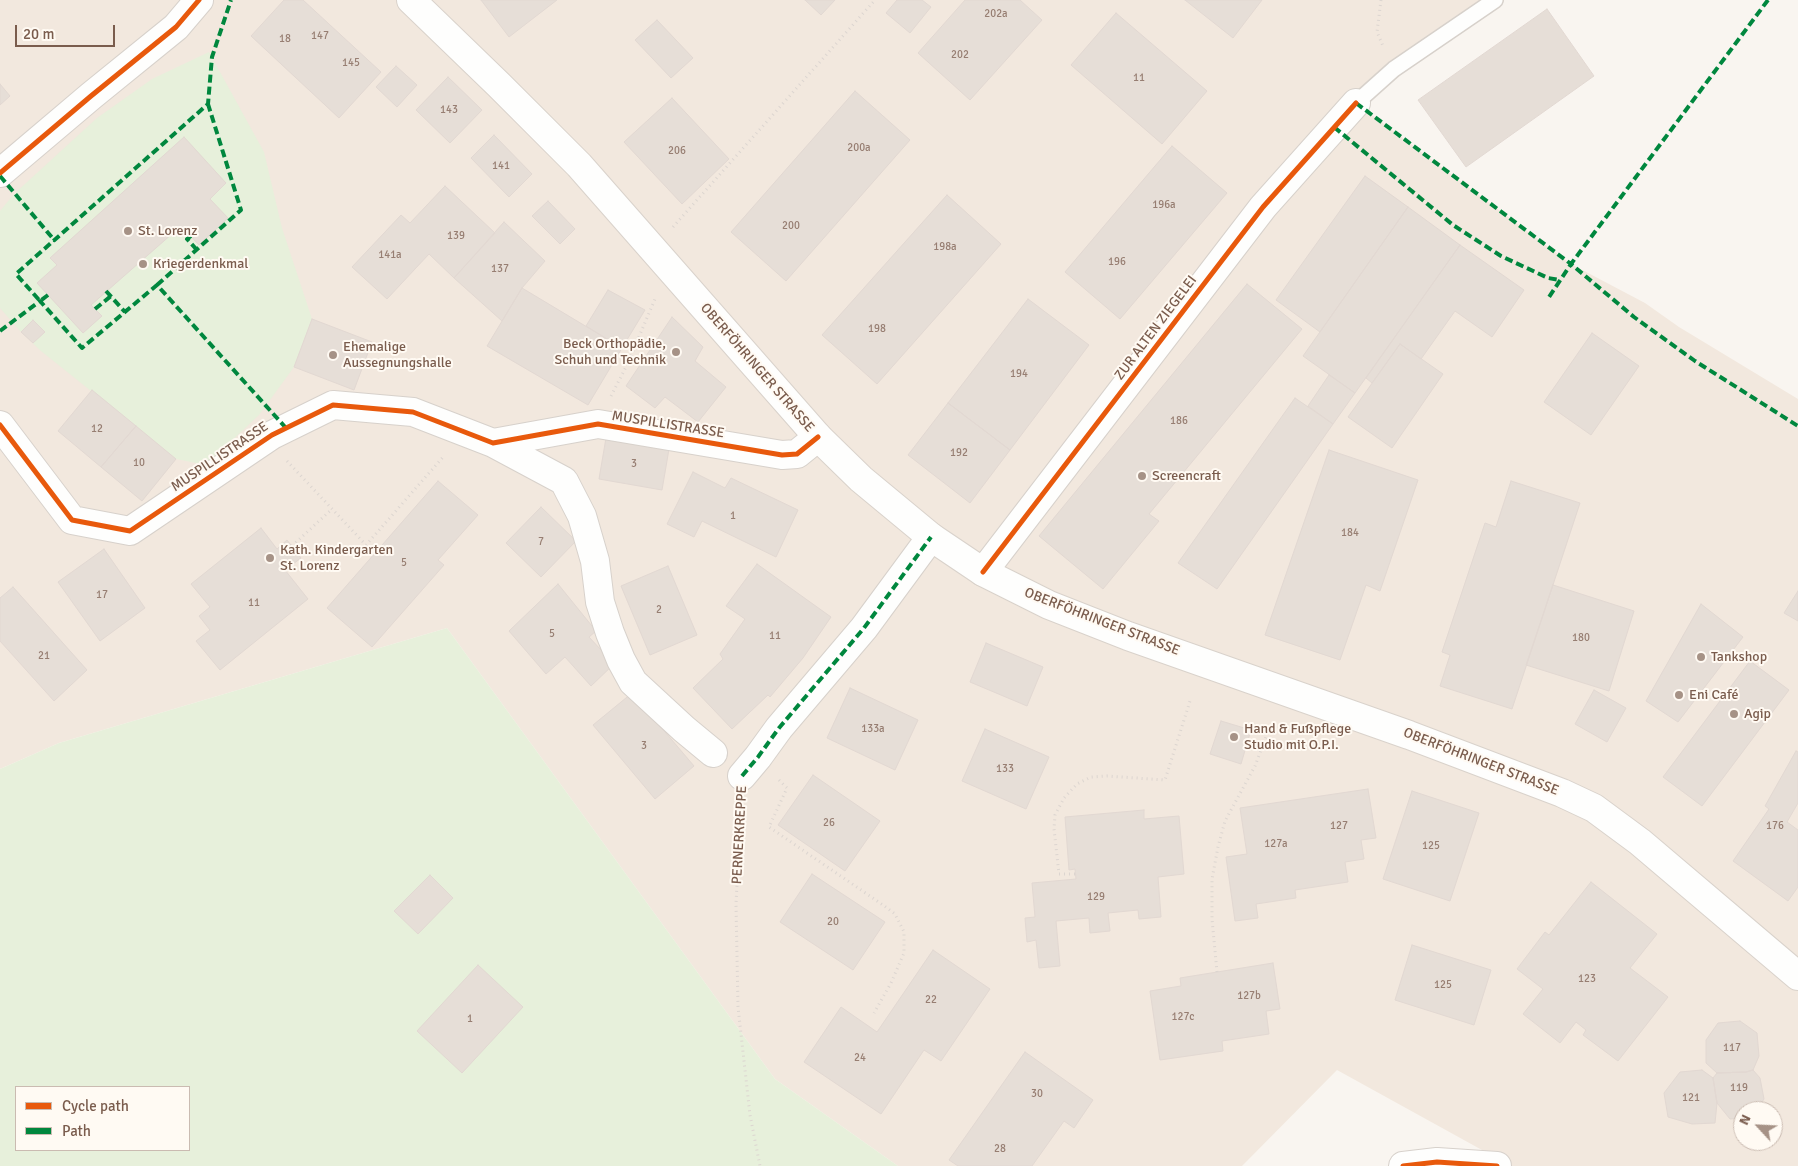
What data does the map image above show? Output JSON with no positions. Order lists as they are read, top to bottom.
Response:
{
  "streets": {
    "street": ["ZUR ALTEN ZIEGELEI", "OBERFÖHRINGER STRASSE", "MUSPILLISTRASSE"],
    "path": ["PERNERKREPPE"]
  },
  "crossings": [
    ["ZUR ALTEN ZIEGELEI", "OBERFÖHRINGER STRASSE"],
    ["OBERFÖHRINGER STRASSE", "MUSPILLISTRASSE"]
  ],
  "places": [
    "St. Lorenz",
    "Kriegerdenkmal",
    "Beck Orthopädie, Schuh und Technik",
    "Ehemalige Aussegnungshalle",
    "Screencraft",
    "Kath. Kindergarten St. Lorenz",
    "Tankshop",
    "Eni Café",
    "Agip",
    "Hand & Fußpflege Studio mit O.P.I."
  ],
  "house_numbers": [
    "202a",
    "147",
    "18",
    "202",
    "145",
    "11",
    "143",
    "200a",
    "206",
    "141",
    "196a",
    "200",
    "139",
    "198a",
    "141a",
    "196",
    "137",
    "198",
    "194",
    "186",
    "12",
    "192",
    "10",
    "3",
    "1",
    "184",
    "7",
    "5",
    "17",
    "11",
    "2",
    "5",
    "11",
    "180",
    "21",
    "133a",
    "3",
    "133",
    "26",
    "127",
    "176",
    "127a",
    "125",
    "129",
    "20",
    "123",
    "125",
    "127b",
    "22",
    "127c",
    "1",
    "117",
    "24",
    "119",
    "30",
    "121",
    "28"
  ],
  "legend": ["Cycle path", "Path"],
  "scale_bar": "20 m",
  "north": "top left"
}
